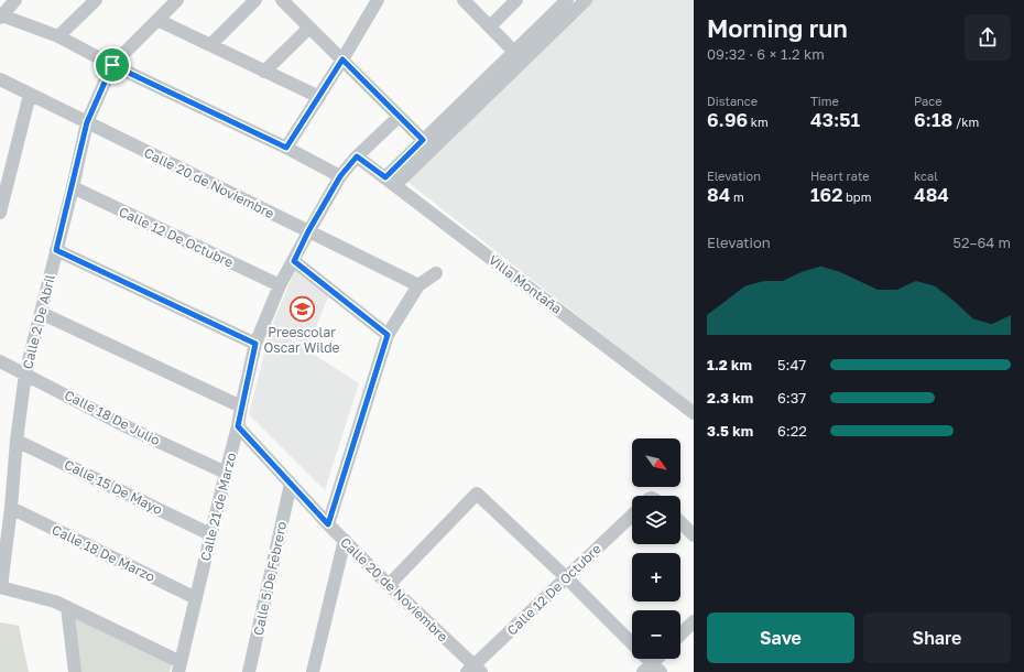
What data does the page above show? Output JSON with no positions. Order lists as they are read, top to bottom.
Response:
{
  "streets": {
    "street": [
      "Calle 20 de Noviembre",
      "Calle 12 De Octubre",
      "Villa Montaña",
      "Calle 2 De Abril",
      "Calle 18 De Julio",
      "Calle 15 De Mayo",
      "Calle 21 de Marzo",
      "Calle 18 De Marzo",
      "Calle 5 De Febrero"
    ]
  },
  "crossings": [
    ["Calle 20 de Noviembre", "Calle 12 De Octubre"],
    ["Calle 20 de Noviembre", "Calle 2 De Abril"],
    ["Calle 20 de Noviembre", "Calle 21 de Marzo"],
    ["Calle 20 de Noviembre", "Calle 5 De Febrero"],
    ["Calle 12 De Octubre", "Calle 2 De Abril"],
    ["Calle 12 De Octubre", "Calle 21 de Marzo"],
    ["Villa Montaña", "Calle 21 de Marzo"],
    ["Calle 2 De Abril", "Calle 18 De Julio"],
    ["Calle 2 De Abril", "Calle 15 De Mayo"],
    ["Calle 2 De Abril", "Calle 18 De Marzo"],
    ["Calle 18 De Julio", "Calle 21 de Marzo"],
    ["Calle 15 De Mayo", "Calle 21 de Marzo"],
    ["Calle 21 de Marzo", "Calle 18 De Marzo"]
  ],
  "places": {
    "school or university": ["Preescolar Oscar Wilde"]
  },
  "north": "bottom right",
  "page": {
    "heading": ["Morning run", "09:32 · 6 × 1.2 km"],
    "stats": [
      ["Distance", "6.96 km"],
      ["Time", "43:51"],
      ["Pace", "6:18 /km"],
      ["Elevation", "84 m"],
      ["Heart rate", "162 bpm"],
      ["kcal", "484"]
    ],
    "chart": ["Elevation", "52–64 m"],
    "list": [
      {
        "name": "1.2 km",
        "note": "5:47"
      },
      {
        "name": "2.3 km",
        "note": "6:37"
      },
      {
        "name": "3.5 km",
        "note": "6:22"
      }
    ],
    "map_buttons": ["+", "−"],
    "buttons": ["Save", "Share"]
  }
}
